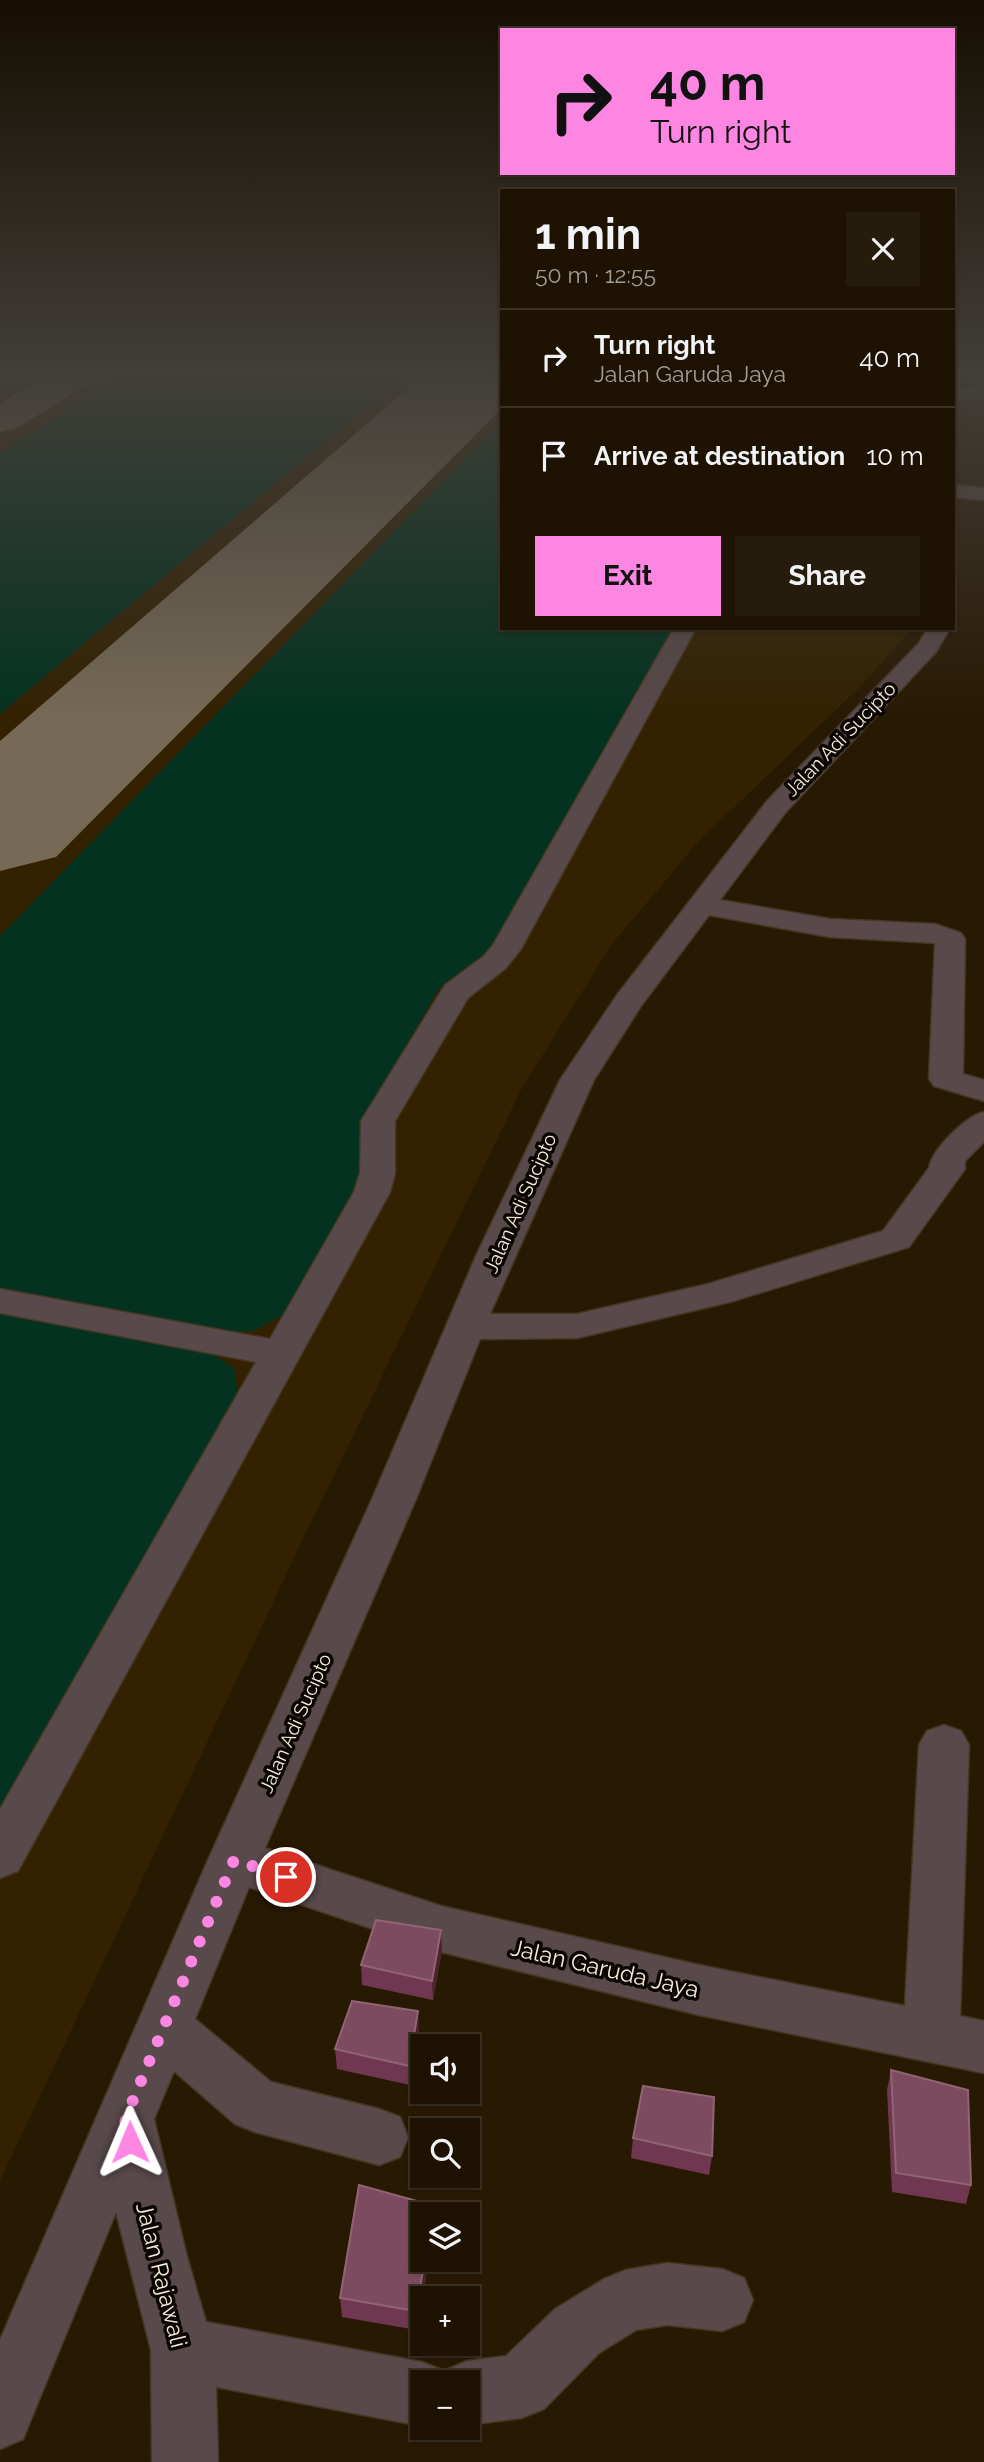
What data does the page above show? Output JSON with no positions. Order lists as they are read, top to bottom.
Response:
{
  "streets": {
    "street": ["Jalan Adi Sucipto", "Jalan Garuda Jaya", "Jalan Rajawali"]
  },
  "crossings": [
    ["Jalan Adi Sucipto", "Jalan Garuda Jaya"]
  ],
  "page": {
    "turn": ["40 m", "Turn right"],
    "heading": ["1 min", "50 m · 12:55"],
    "list": [
      {
        "name": "Turn right",
        "note": "Jalan Garuda Jaya",
        "value": "40 m"
      },
      {
        "name": "Arrive at destination",
        "value": "10 m"
      }
    ],
    "buttons": ["Exit", "Share"],
    "map_buttons": ["+", "−"]
  }
}
